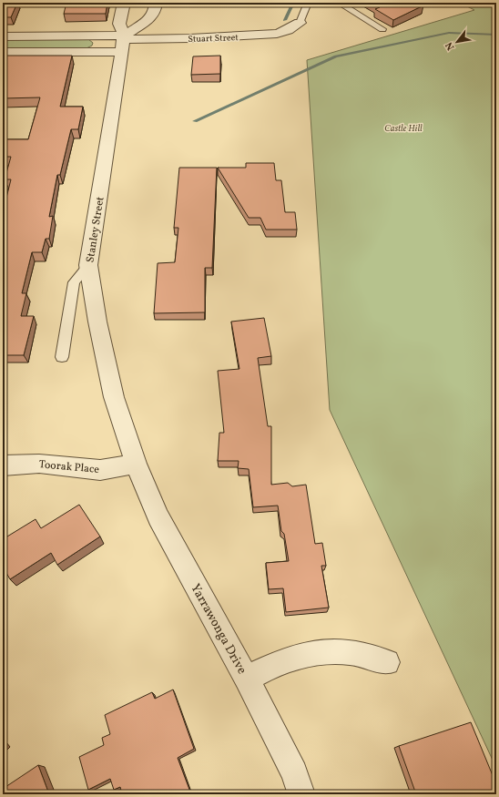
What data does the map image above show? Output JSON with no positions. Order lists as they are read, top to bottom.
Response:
{
  "streets": {
    "street": [
      "Stuart Street",
      "Stanley Street",
      "Toorak Place",
      "Yarrawonga Drive"
    ]
  },
  "crossings": [
    ["Stuart Street", "Stanley Street"],
    ["Stanley Street", "Toorak Place"],
    ["Stanley Street", "Yarrawonga Drive"],
    ["Toorak Place", "Yarrawonga Drive"]
  ],
  "parks": ["Castle Hill"],
  "north": "bottom left"
}
